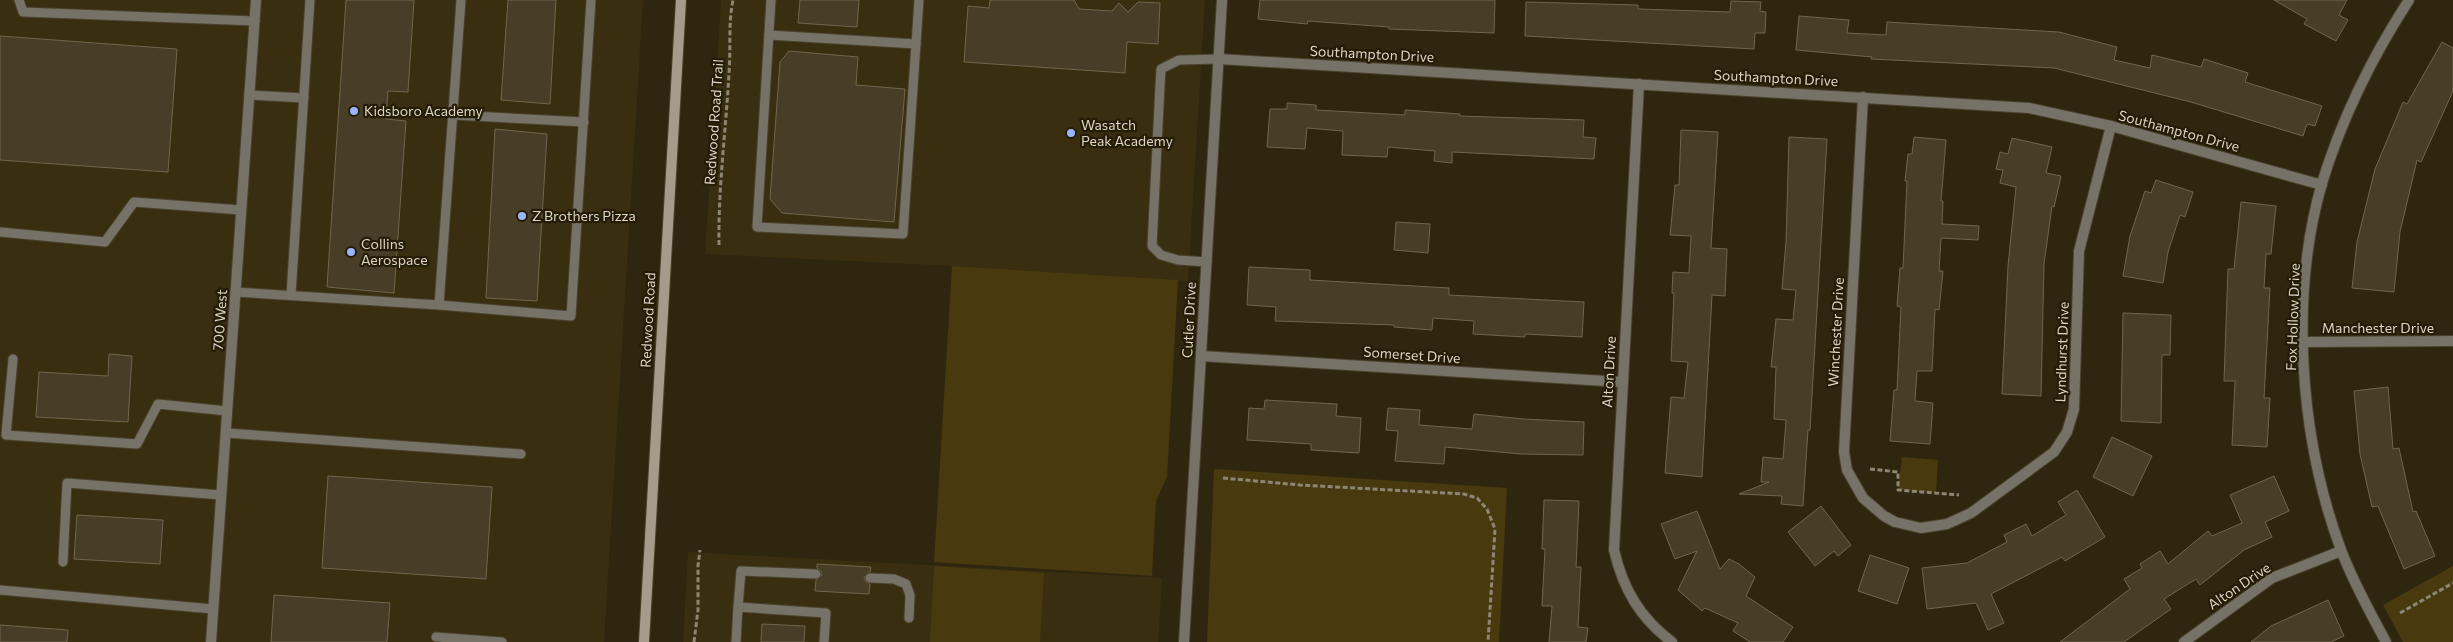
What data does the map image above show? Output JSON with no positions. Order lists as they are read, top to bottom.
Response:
{
  "streets": {
    "main road": ["Redwood Road"],
    "street": [
      "Southampton Drive",
      "Fox Hollow Drive",
      "700 West",
      "Cutler Drive",
      "Manchester Drive",
      "Winchester Drive",
      "Lyndhurst Drive",
      "Somerset Drive",
      "Alton Drive"
    ],
    "path": ["Redwood Road Trail"]
  },
  "crossings": [
    ["Southampton Drive", "Fox Hollow Drive"],
    ["Southampton Drive", "Cutler Drive"],
    ["Southampton Drive", "Winchester Drive"],
    ["Southampton Drive", "Lyndhurst Drive"],
    ["Southampton Drive", "Alton Drive"],
    ["Fox Hollow Drive", "Manchester Drive"],
    ["Fox Hollow Drive", "Alton Drive"],
    ["Cutler Drive", "Somerset Drive"],
    ["Winchester Drive", "Lyndhurst Drive"],
    ["Somerset Drive", "Alton Drive"]
  ],
  "places": [
    "Kidsboro Academy",
    "Wasatch Peak Academy",
    "Z Brothers Pizza",
    "Collins Aerospace"
  ]
}
